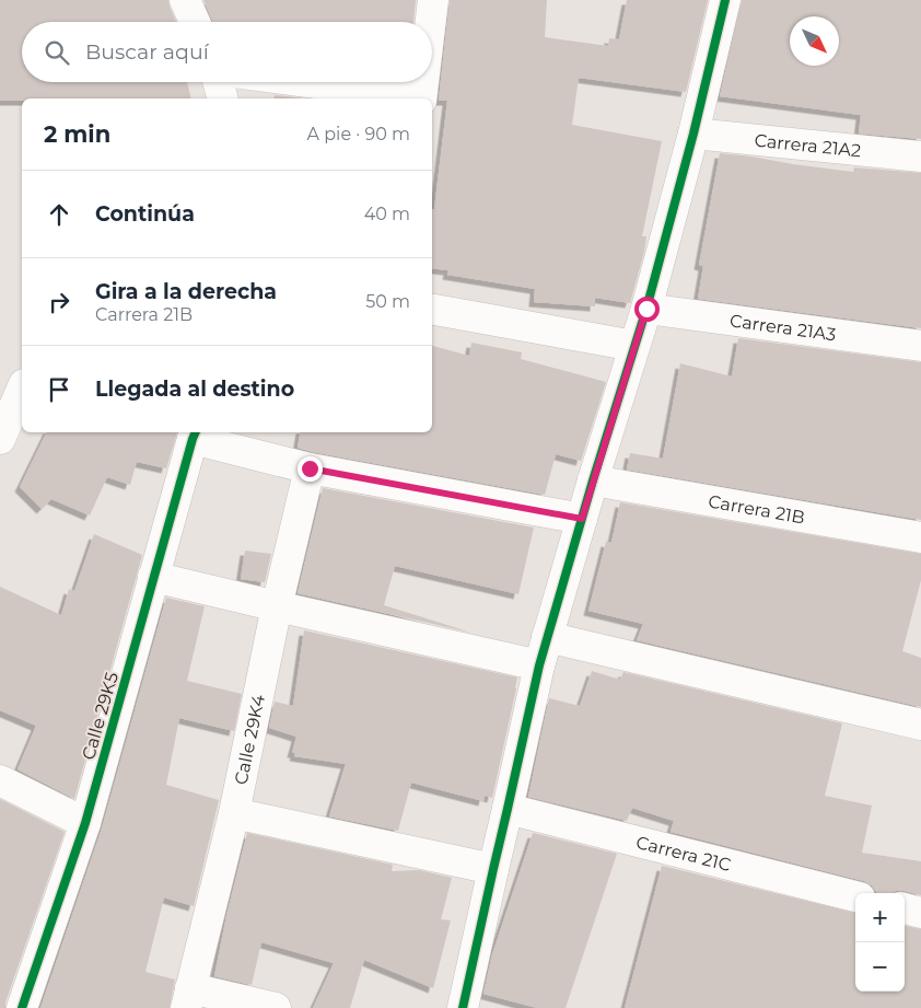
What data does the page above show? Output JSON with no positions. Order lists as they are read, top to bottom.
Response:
{
  "streets": {
    "street": [
      "Carrera 21A2",
      "Carrera 21A3",
      "Carrera 21B",
      "Calle 29K5",
      "Calle 29K4",
      "Carrera 21C"
    ]
  },
  "north": "bottom right",
  "page": {
    "search": "Buscar aquí",
    "heading": ["2 min", "A pie · 90 m"],
    "list": [
      ["Continúa", "40 m"],
      ["Gira a la derecha", "Carrera 21B", "50 m"],
      "Llegada al destino"
    ],
    "map_buttons": ["+", "−"]
  }
}
